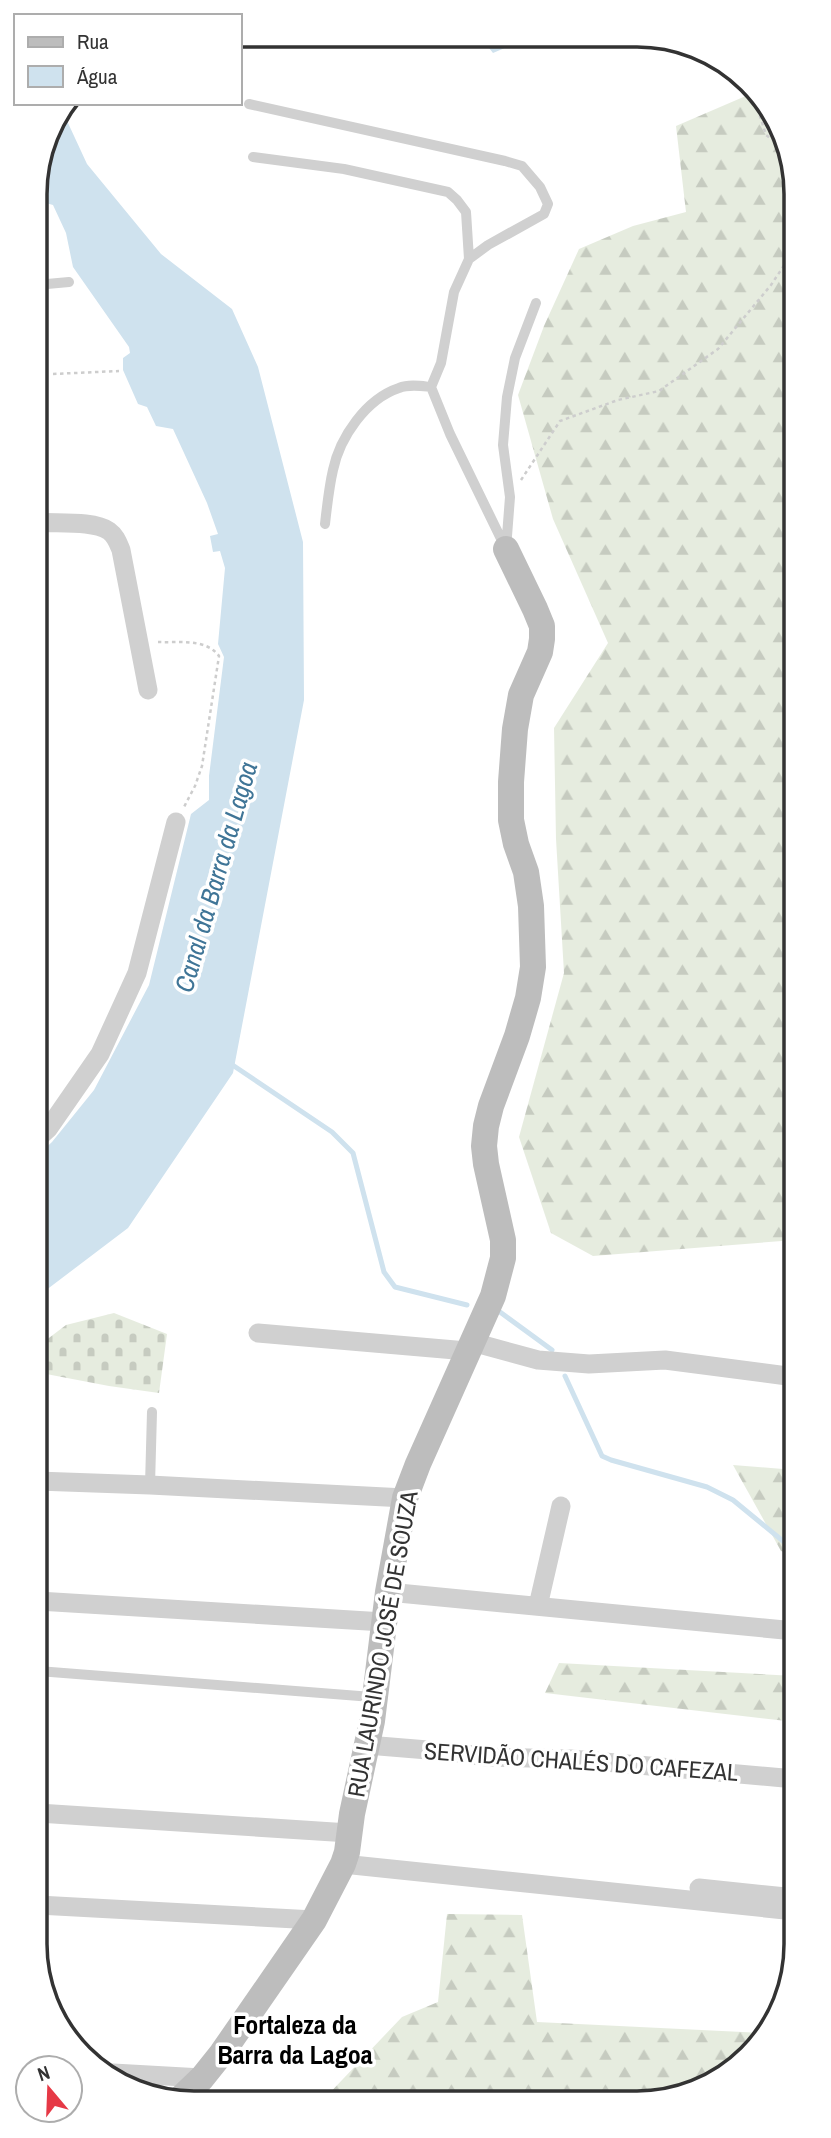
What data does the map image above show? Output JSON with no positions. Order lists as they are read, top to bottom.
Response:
{
  "streets": {
    "street": ["RUA LAURINDO JOSÉ DE SOUZA", "SERVIDÃO CHALÉS DO CAFEZAL"]
  },
  "crossings": [
    ["RUA LAURINDO JOSÉ DE SOUZA", "SERVIDÃO CHALÉS DO CAFEZAL"]
  ],
  "districts": ["Fortaleza da Barra da Lagoa"],
  "water": ["Canal da Barra da Lagoa"],
  "legend": ["Rua", "Água"],
  "north": "top"
}
